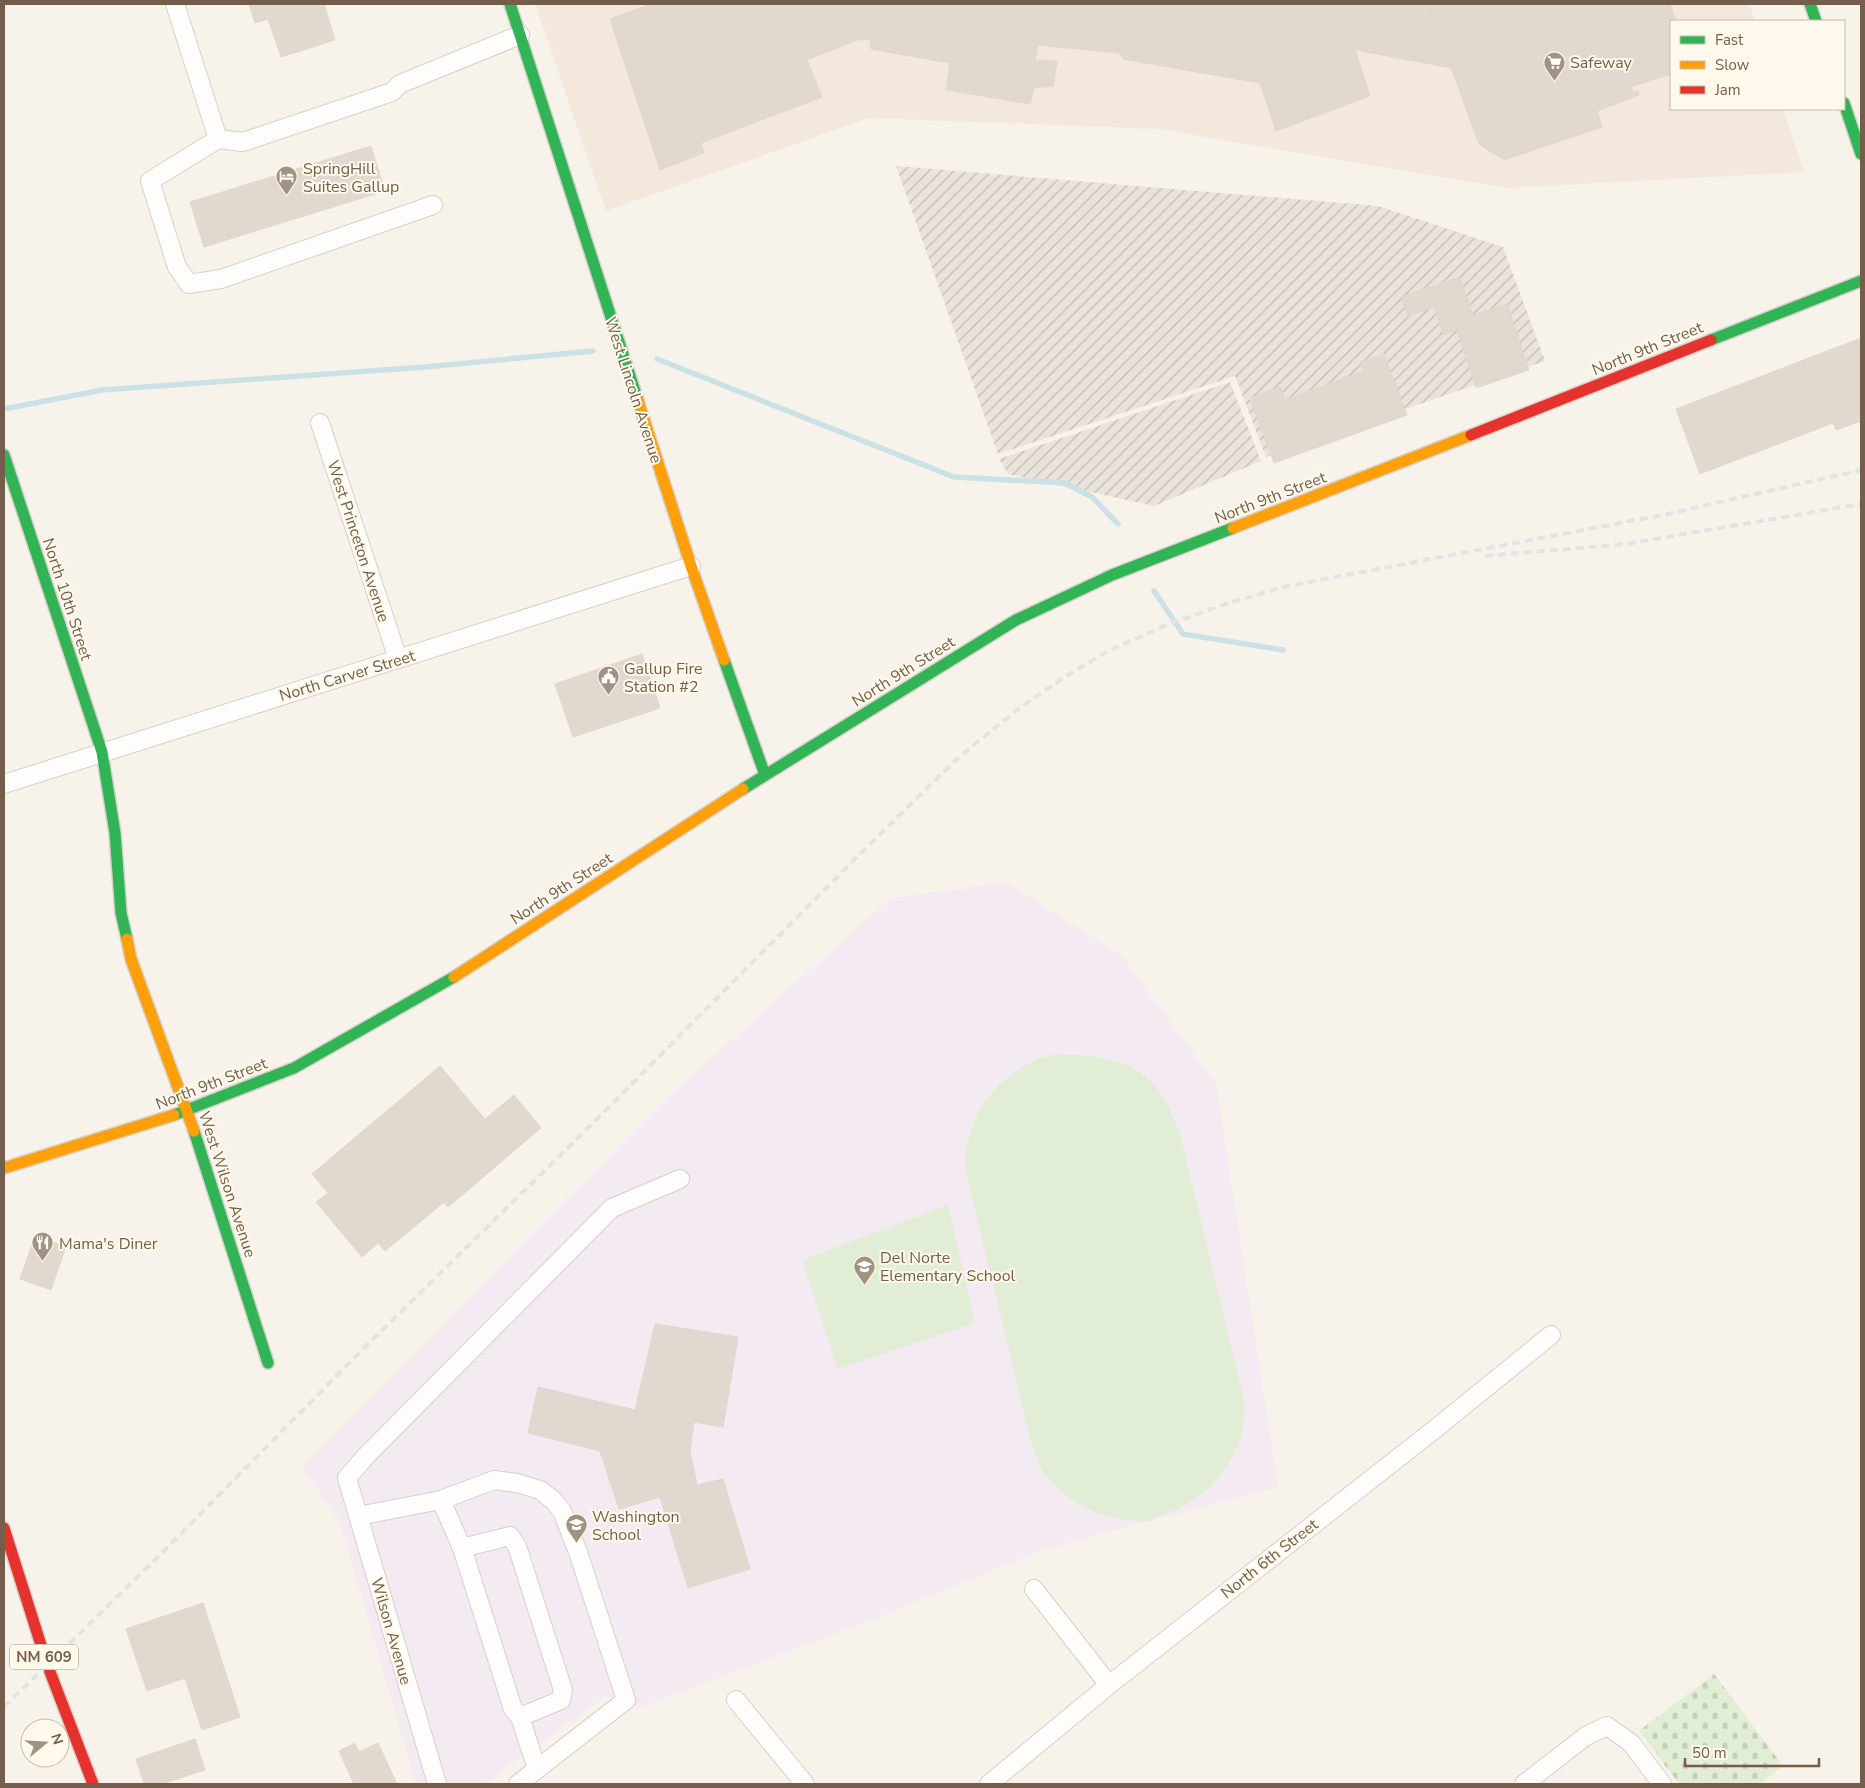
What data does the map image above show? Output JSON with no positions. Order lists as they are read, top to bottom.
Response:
{
  "streets": {
    "main road": [
      "North 9th Street",
      "West Lincoln Avenue",
      "North 10th Street",
      "West Wilson Avenue",
      "NM 609"
    ],
    "street": [
      "West Princeton Avenue",
      "North Carver Street",
      "North 6th Street",
      "Wilson Avenue"
    ]
  },
  "crossings": [
    ["North 9th Street", "West Lincoln Avenue"],
    ["North 9th Street", "West Wilson Avenue"],
    ["West Lincoln Avenue", "North Carver Street"],
    ["West Princeton Avenue", "North Carver Street"],
    ["North 10th Street", "North Carver Street"],
    ["North 10th Street", "West Wilson Avenue"],
    ["North Carver Street", "West Wilson Avenue"]
  ],
  "places": {
    "supermarket": ["Safeway"],
    "hotel": ["SpringHill Suites Gallup"],
    "public building": ["Gallup Fire Station #2"],
    "restaurant": ["Mama's Diner"],
    "school or university": ["Del Norte Elementary School", "Washington School"]
  },
  "legend": ["Fast", "Slow", "Jam"],
  "scale_bar": "50 m",
  "north": "right"
}
